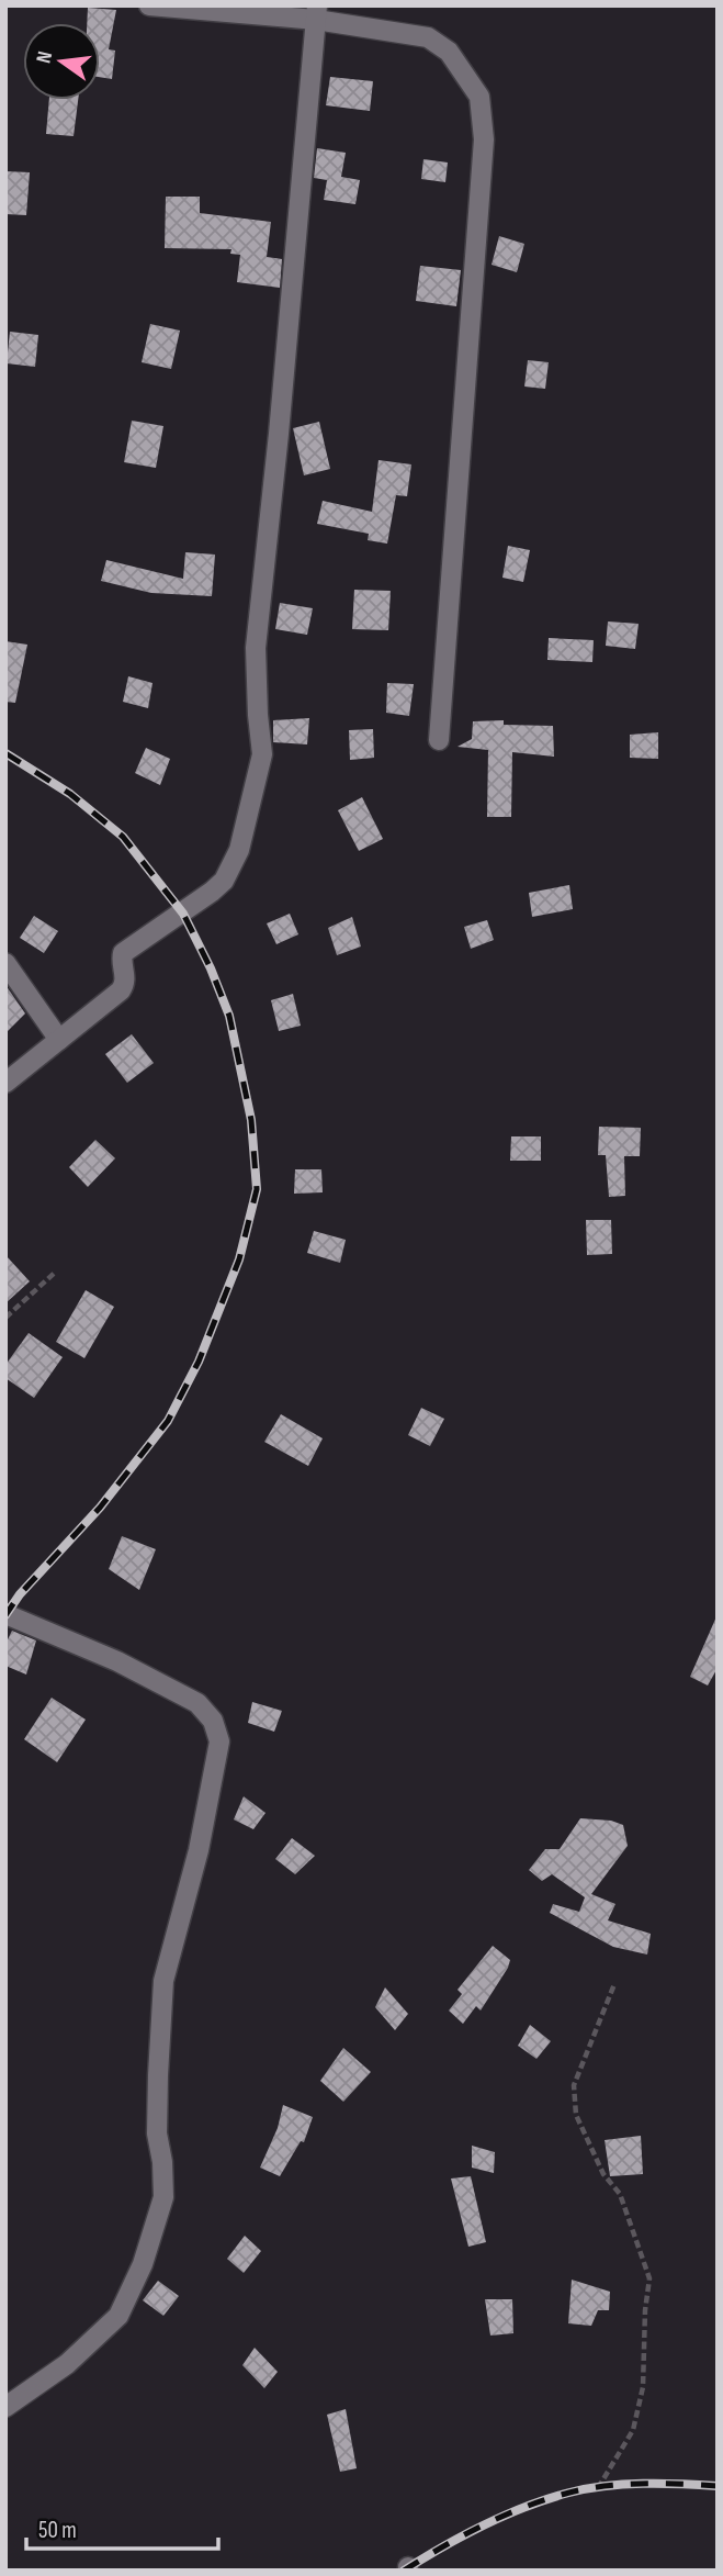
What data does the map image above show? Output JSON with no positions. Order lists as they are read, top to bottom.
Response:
{
  "scale_bar": "50 m",
  "north": "left"
}
